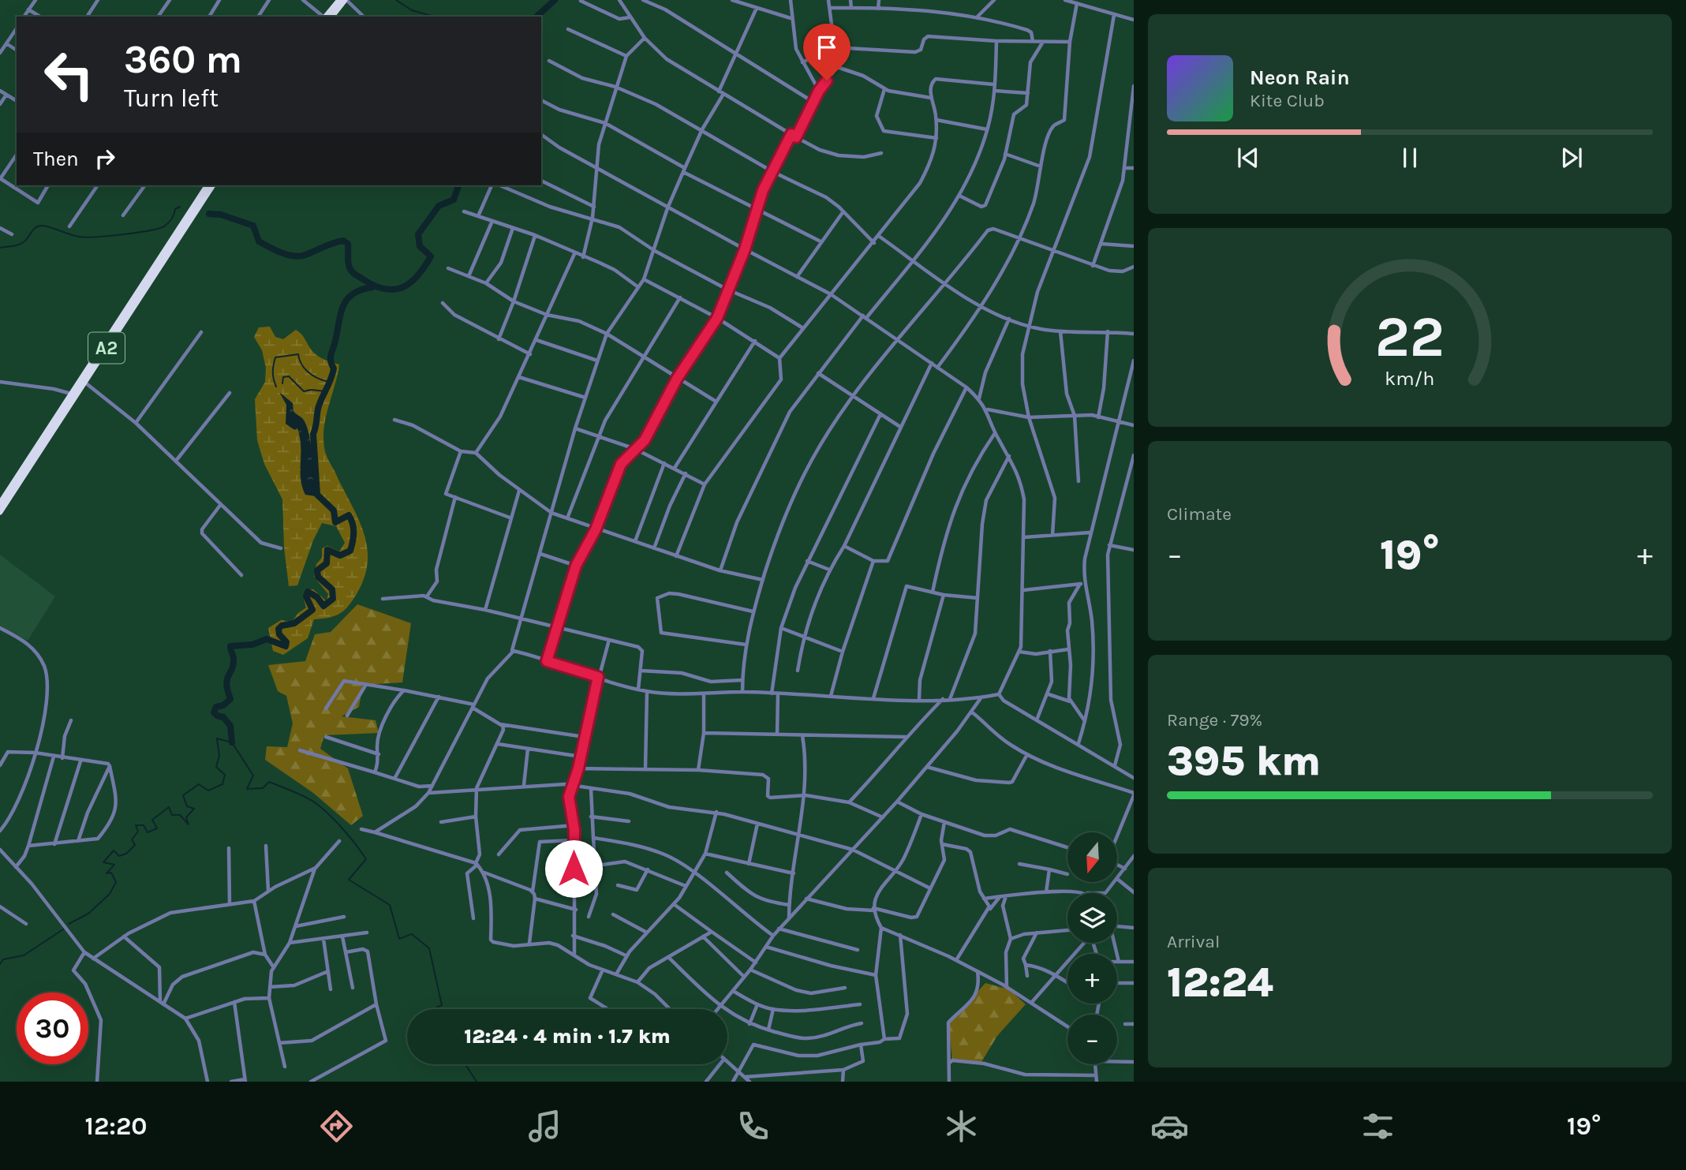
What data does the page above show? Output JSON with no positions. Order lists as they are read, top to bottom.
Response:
{
  "streets": {
    "highway": ["A2"]
  },
  "north": "bottom",
  "page": {
    "turn": ["360 m", "Turn left"],
    "song": ["Neon Rain", "Kite Club"],
    "then": "Then",
    "tile": [
      "Climate",
      ["Range · 79%", "395 km"],
      ["Arrival", "12:24"]
    ],
    "heat": ["−", "19°", "+"],
    "map_buttons": ["+", "−"],
    "limit": "30",
    "trip": "12:24 · 4 min · 1.7 km",
    "tabs": ["12:20", "19°"],
    "gauge": ["22", "km/h"]
  }
}
